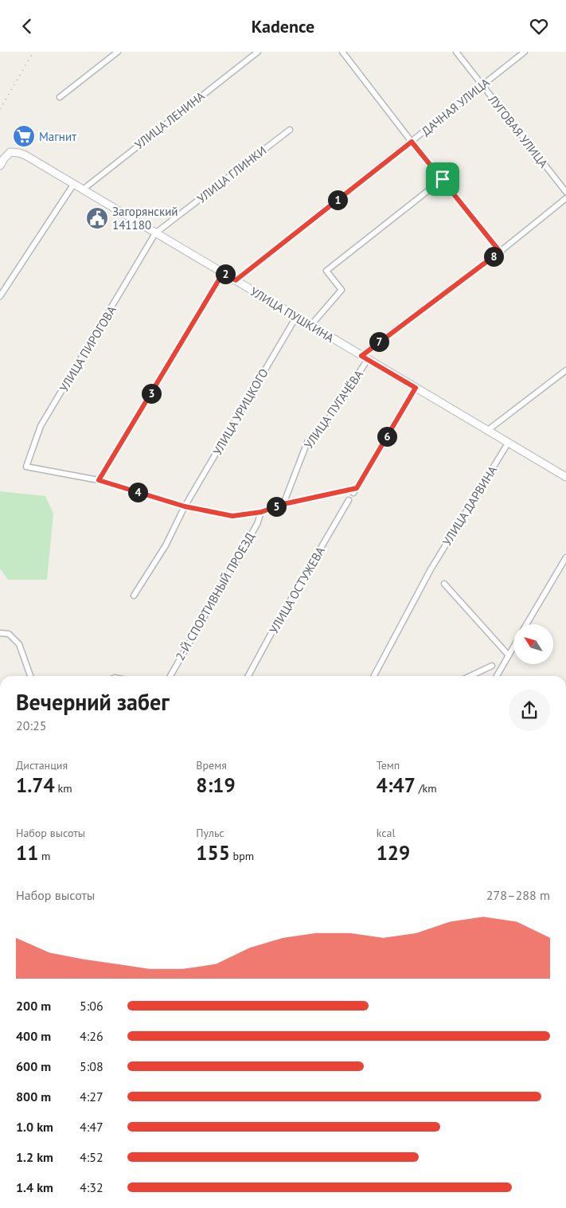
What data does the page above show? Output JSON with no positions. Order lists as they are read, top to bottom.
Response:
{
  "streets": {
    "main road": ["УЛИЦА ПУШКИНА"],
    "street": [
      "ДАЧНАЯ УЛИЦА",
      "УЛИЦА ЛЕНИНА",
      "ЛУГОВАЯ УЛИЦА",
      "УЛИЦА ГЛИНКИ",
      "УЛИЦА ПИРОГОВА",
      "УЛИЦА ПУГАЧЁВА",
      "УЛИЦА УРИЦКОГО",
      "УЛИЦА ДАРВИНА",
      "УЛИЦА ОСТУЖЕВА",
      "2-Й СПОРТИВНЫЙ ПРОЕЗД"
    ]
  },
  "crossings": [
    ["ДАЧНАЯ УЛИЦА", "ЛУГОВАЯ УЛИЦА"],
    ["ДАЧНАЯ УЛИЦА", "УЛИЦА ПУШКИНА"],
    ["УЛИЦА ЛЕНИНА", "УЛИЦА ПУШКИНА"],
    ["УЛИЦА ГЛИНКИ", "УЛИЦА ПУШКИНА"],
    ["УЛИЦА ГЛИНКИ", "УЛИЦА ПИРОГОВА"],
    ["УЛИЦА ПУШКИНА", "УЛИЦА ПИРОГОВА"],
    ["УЛИЦА ПУШКИНА", "УЛИЦА ПУГАЧЁВА"],
    ["УЛИЦА ПУШКИНА", "УЛИЦА УРИЦКОГО"],
    ["УЛИЦА ПУШКИНА", "УЛИЦА ДАРВИНА"]
  ],
  "places": {
    "supermarket": ["Магнит"],
    "public building": ["Загорянский 141180"]
  },
  "north": "top left",
  "page": {
    "header": "Kadence",
    "pins": [
      "1",
      "8",
      "2",
      "7",
      "3",
      "6",
      "4",
      "5"
    ],
    "heading": ["Вечерний забег", "20:25"],
    "stats": [
      ["Дистанция", "1.74 km"],
      ["Время", "8:19"],
      ["Темп", "4:47 /km"],
      ["Набор высоты", "11 m"],
      ["Пульс", "155 bpm"],
      ["kcal", "129"]
    ],
    "chart": ["Набор высоты", "278–288 m"],
    "list": [
      {
        "name": "200 m",
        "note": "5:06"
      },
      {
        "name": "400 m",
        "note": "4:26"
      },
      {
        "name": "600 m",
        "note": "5:08"
      },
      {
        "name": "800 m",
        "note": "4:27"
      },
      {
        "name": "1.0 km",
        "note": "4:47"
      },
      {
        "name": "1.2 km",
        "note": "4:52"
      },
      {
        "name": "1.4 km",
        "note": "4:32"
      }
    ]
  }
}
